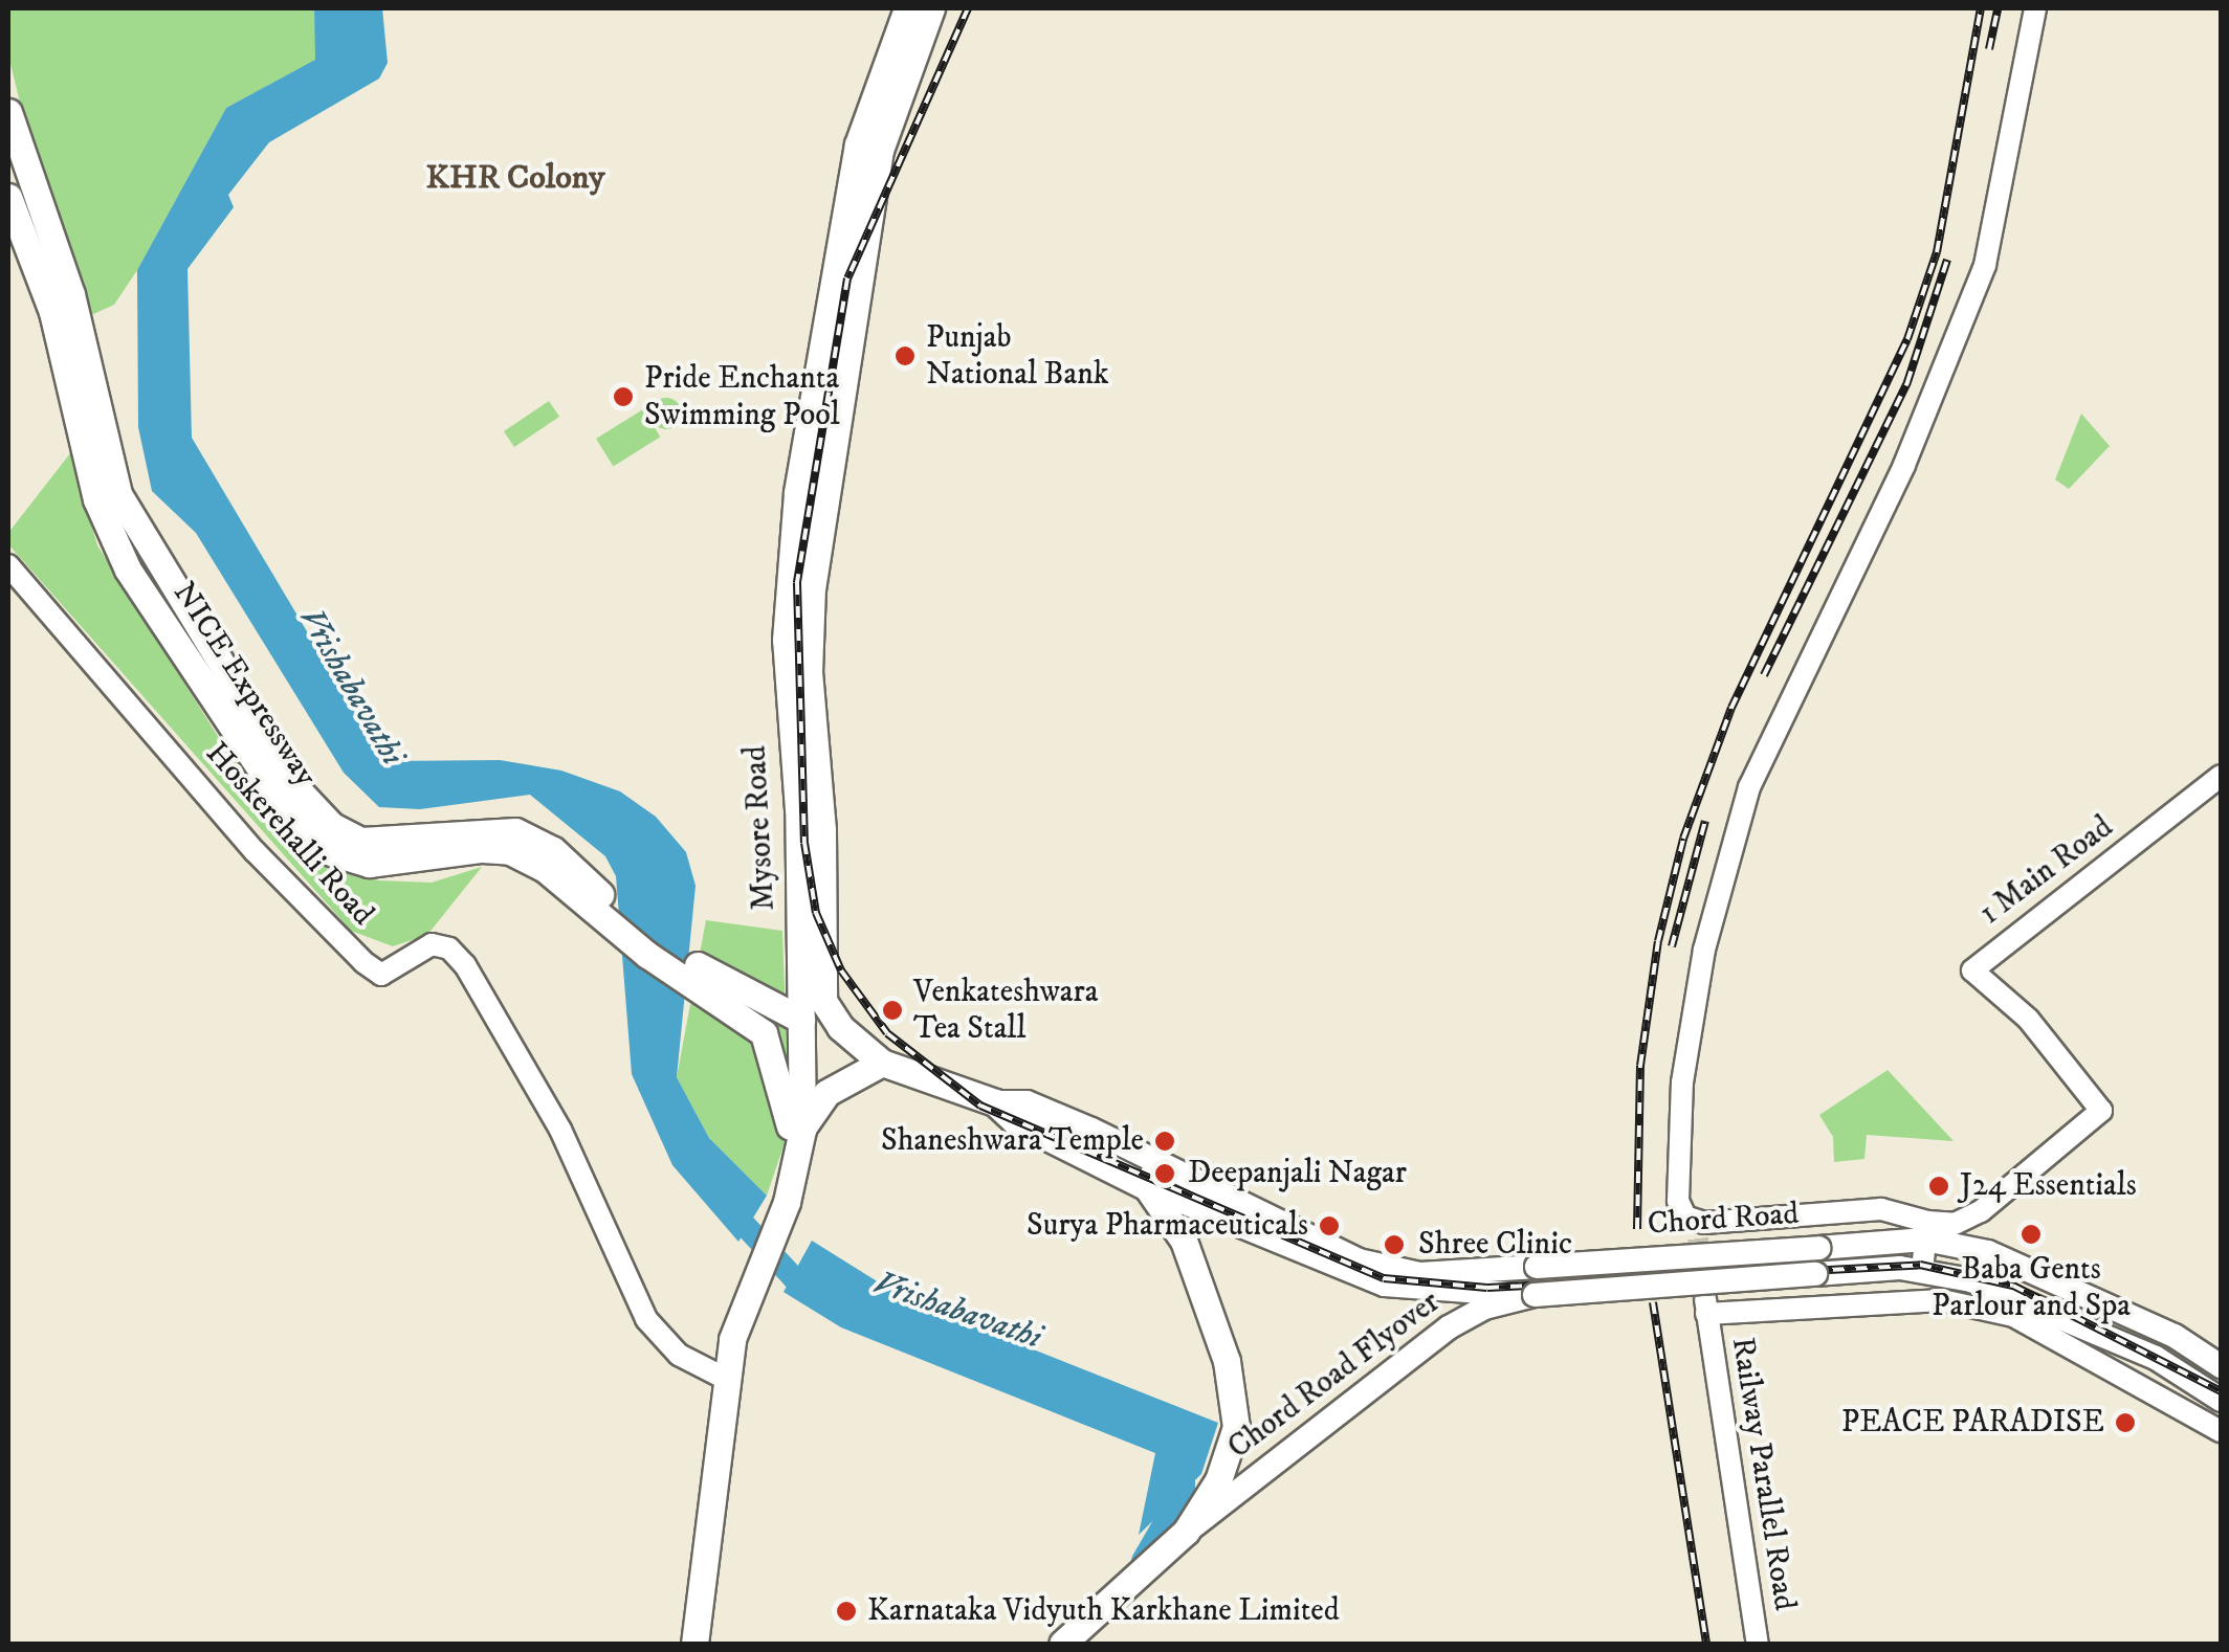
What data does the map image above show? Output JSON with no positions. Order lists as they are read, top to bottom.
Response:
{
  "streets": {
    "highway": ["NICE Expressway", "Mysore Road", "Chord Road Flyover"],
    "main road": ["Chord Road"],
    "street": ["Hoskerehalli Road", "1 Main Road", "Railway Parallel Road"]
  },
  "crossings": [
    ["NICE Expressway", "Mysore Road"],
    ["Mysore Road", "Hoskerehalli Road"],
    ["1 Main Road", "Chord Road"],
    ["Chord Road", "Chord Road Flyover"]
  ],
  "districts": ["KHR Colony"],
  "water": ["Vrishabavathi"],
  "places": [
    "Punjab National Bank",
    "Pride Enchanta Swimming Pool",
    "Venkateshwara Tea Stall",
    "Shaneshwara Temple",
    "Deepanjali Nagar",
    "J24 Essentials",
    "Surya Pharmaceuticals",
    "Baba Gents Parlour and Spa",
    "Shree Clinic",
    "PEACE PARADISE",
    "Karnataka Vidyuth Karkhane Limited"
  ]
}
